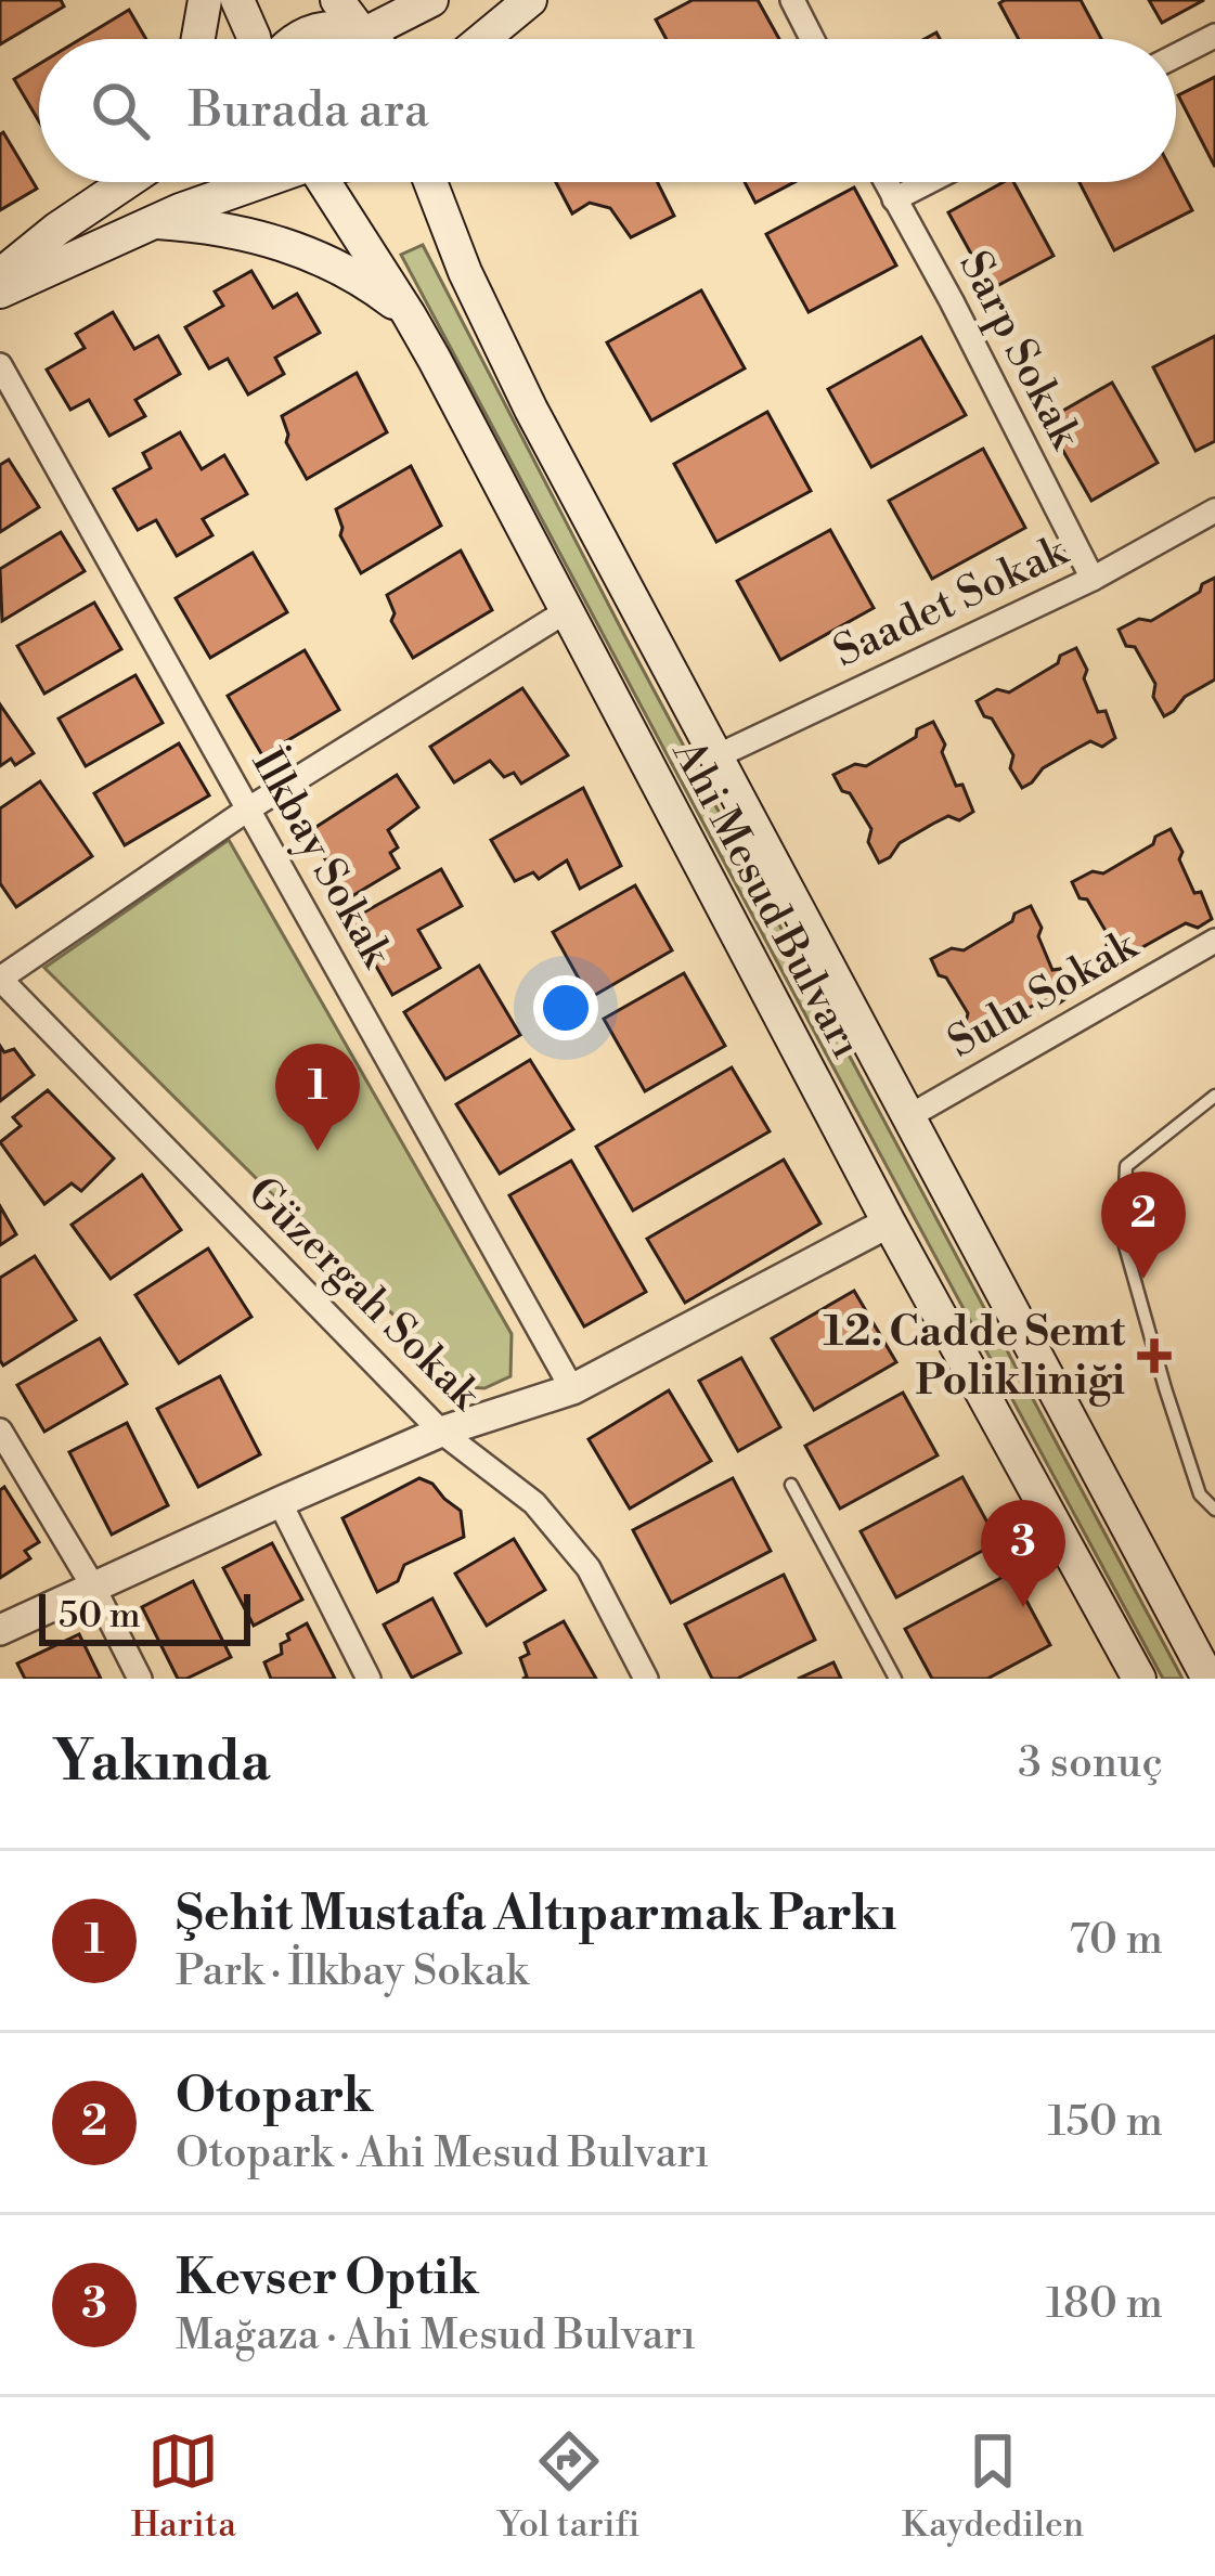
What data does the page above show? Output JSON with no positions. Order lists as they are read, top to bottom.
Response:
{
  "streets": {
    "main road": ["Ahi Mesud Bulvarı"],
    "street": [
      "Sarp Sokak",
      "Saadet Sokak",
      "İlkbay Sokak",
      "Sulu Sokak",
      "Güzergah Sokak"
    ]
  },
  "crossings": [
    ["Sarp Sokak", "Saadet Sokak"],
    ["Saadet Sokak", "Ahi Mesud Bulvarı"],
    ["Ahi Mesud Bulvarı", "Sulu Sokak"]
  ],
  "places": {
    "health": ["12. Cadde Semt Polikliniği"]
  },
  "scale_bar": "50 m",
  "page": {
    "search": "Burada ara",
    "pins": ["1", "2", "3"],
    "scale": "50 m",
    "heading": ["Yakında", "3 sonuç"],
    "list": [
      {
        "mark": "1",
        "name": "Şehit Mustafa Altıparmak Parkı",
        "note": "Park · İlkbay Sokak",
        "value": "70 m"
      },
      {
        "mark": "2",
        "name": "Otopark",
        "note": "Otopark · Ahi Mesud Bulvarı",
        "value": "150 m"
      },
      {
        "mark": "3",
        "name": "Kevser Optik",
        "note": "Mağaza · Ahi Mesud Bulvarı",
        "value": "180 m"
      }
    ],
    "nav": ["Harita", "Yol tarifi", "Kaydedilen"]
  }
}
